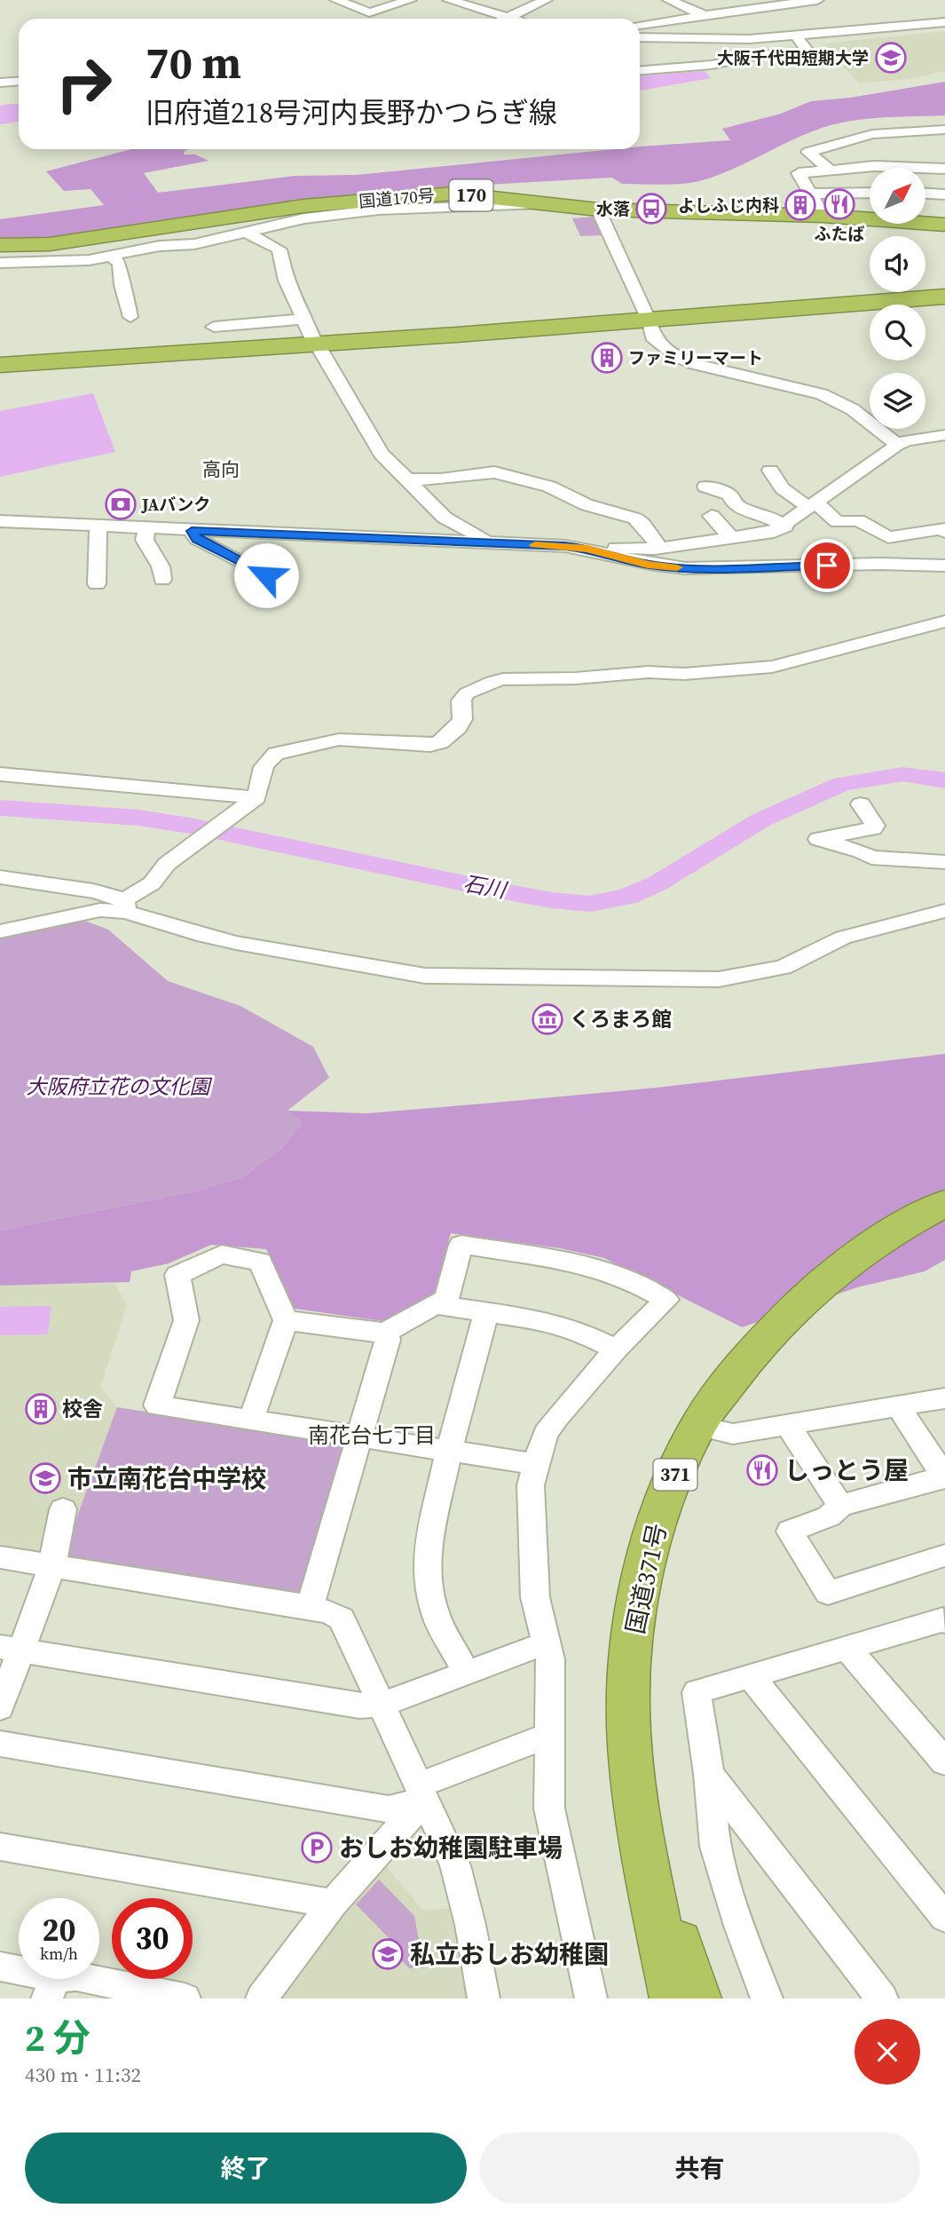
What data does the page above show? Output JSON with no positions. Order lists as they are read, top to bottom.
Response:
{
  "streets": {
    "highway": [
      "170",
      "国道170号",
      "371",
      "国道371号"
    ]
  },
  "crossings": [
    ["371", "国道371号"]
  ],
  "districts": ["高向", "南花台七丁目"],
  "water": ["石川"],
  "parks": ["大阪府立花の文化園"],
  "places": {
    "school or university": ["大阪千代田短期大学", "市立南花台中学校", "私立おしお幼稚園"],
    "restaurant": ["ふたば", "しっとう屋"],
    "building": ["よしふじ内科", "ファミリーマート", "校舎"],
    "bus stop": ["水落"],
    "bank": ["JAバンク"],
    "museum": ["くろまろ館"],
    "parking": ["おしお幼稚園駐車場"]
  },
  "north": "top right",
  "page": {
    "turn": ["70 m", "旧府道218号河内長野かつらぎ線"],
    "speed": "20 km/h",
    "limit": "30",
    "heading": ["2 分", "430 m · 11:32"],
    "buttons": ["終了", "共有"]
  }
}
